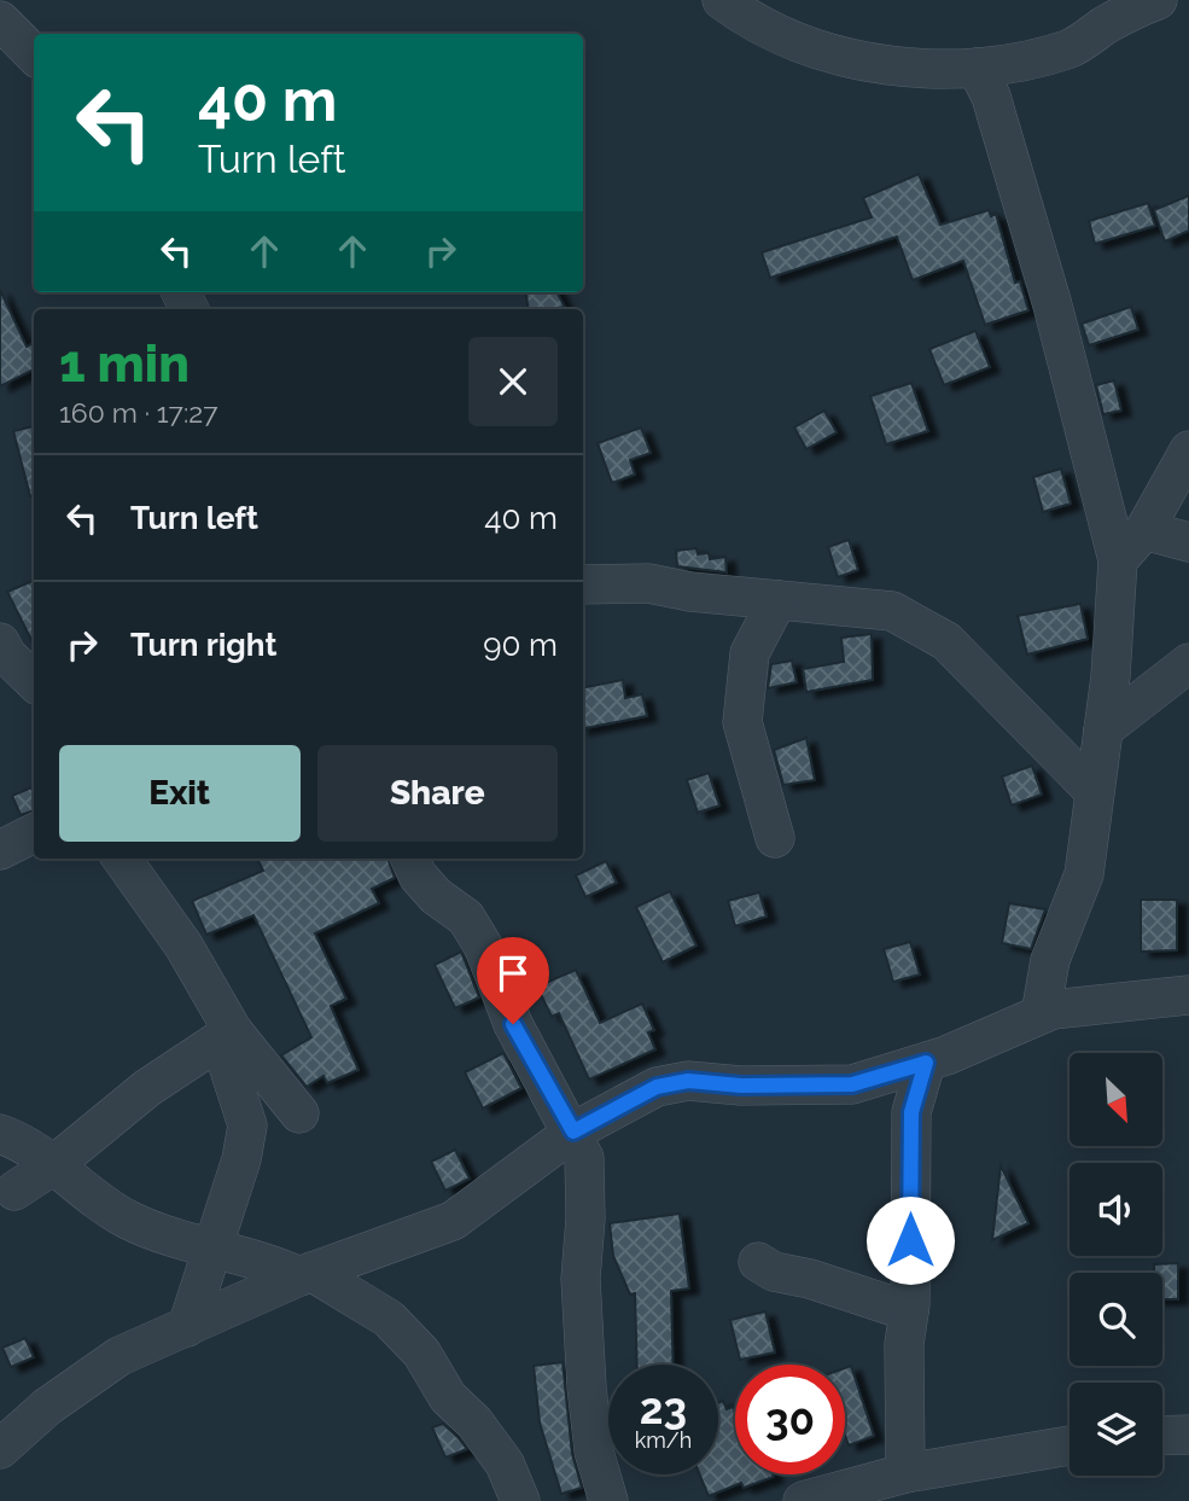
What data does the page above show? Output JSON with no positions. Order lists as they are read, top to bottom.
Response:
{
  "north": "bottom right",
  "page": {
    "turn": ["40 m", "Turn left"],
    "heading": ["1 min", "160 m · 17:27"],
    "list": [
      {
        "name": "Turn left",
        "value": "40 m"
      },
      {
        "name": "Turn right",
        "value": "90 m"
      }
    ],
    "buttons": ["Exit", "Share"],
    "speed": "23 km/h",
    "limit": "30"
  }
}
